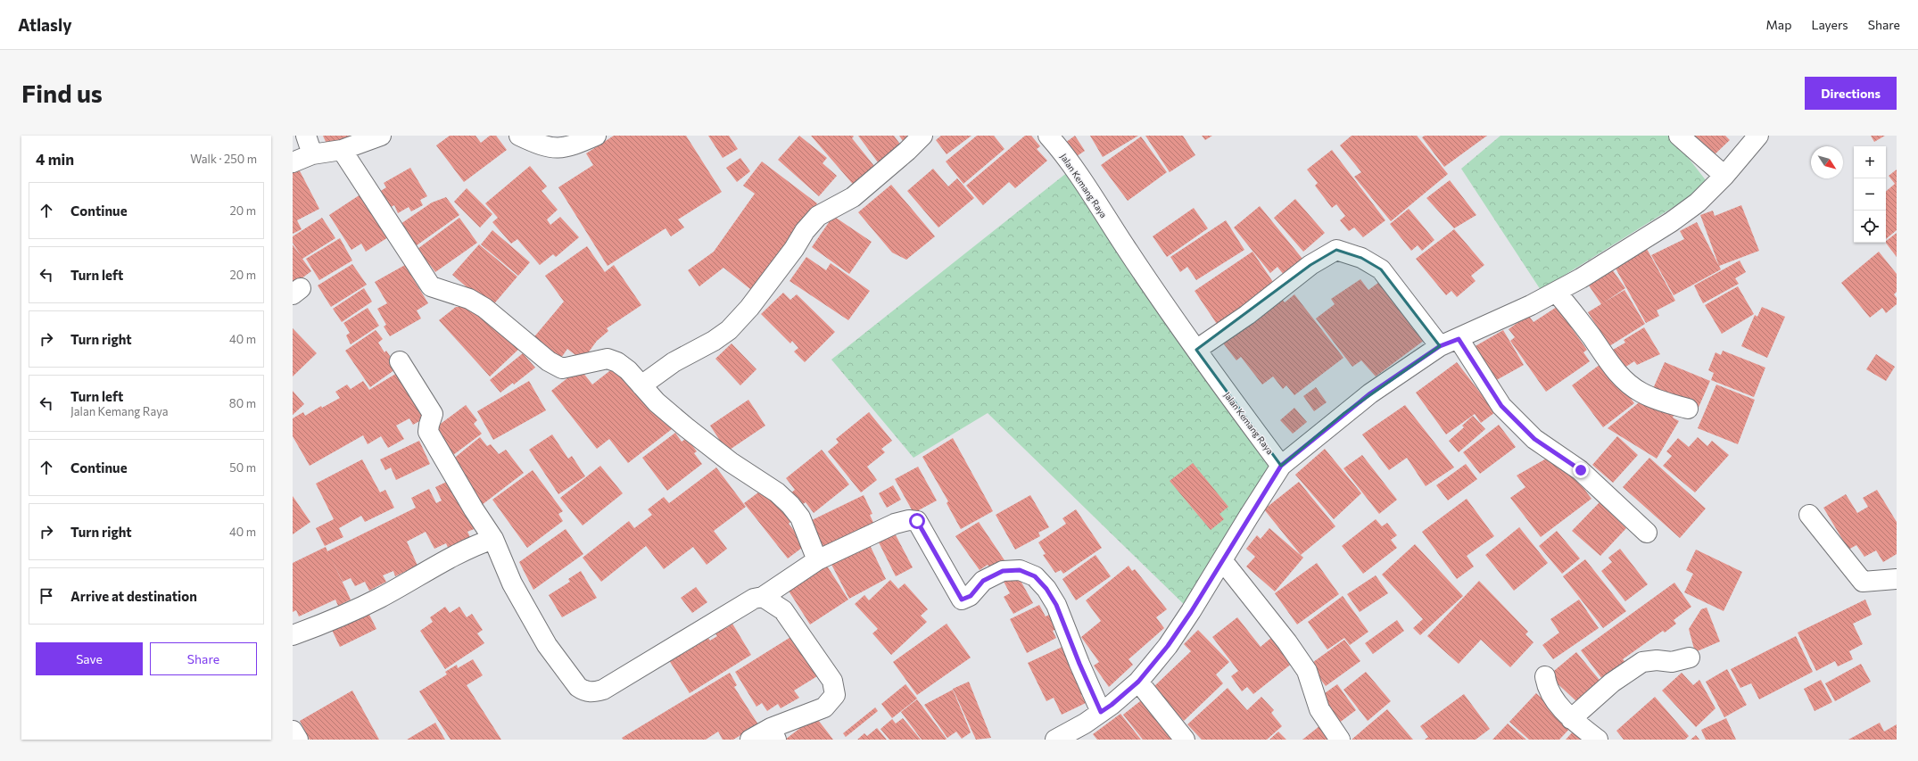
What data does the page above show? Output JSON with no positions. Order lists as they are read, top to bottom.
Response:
{
  "streets": {
    "street": ["Jalan Kemang Raya"]
  },
  "north": "bottom right",
  "page": {
    "header": "Atlasly",
    "nav": ["Map", "Layers", "Share"],
    "buttons": [
      "Directions",
      ["Save", "Share"]
    ],
    "title": "Find us",
    "heading": ["4 min", "Walk · 250 m"],
    "map_buttons": ["+", "−"],
    "list": [
      ["Continue", "20 m"],
      ["Turn left", "20 m"],
      ["Turn right", "40 m"],
      ["Turn left", "Jalan Kemang Raya", "80 m"],
      ["Continue", "50 m"],
      ["Turn right", "40 m"],
      "Arrive at destination"
    ]
  }
}
